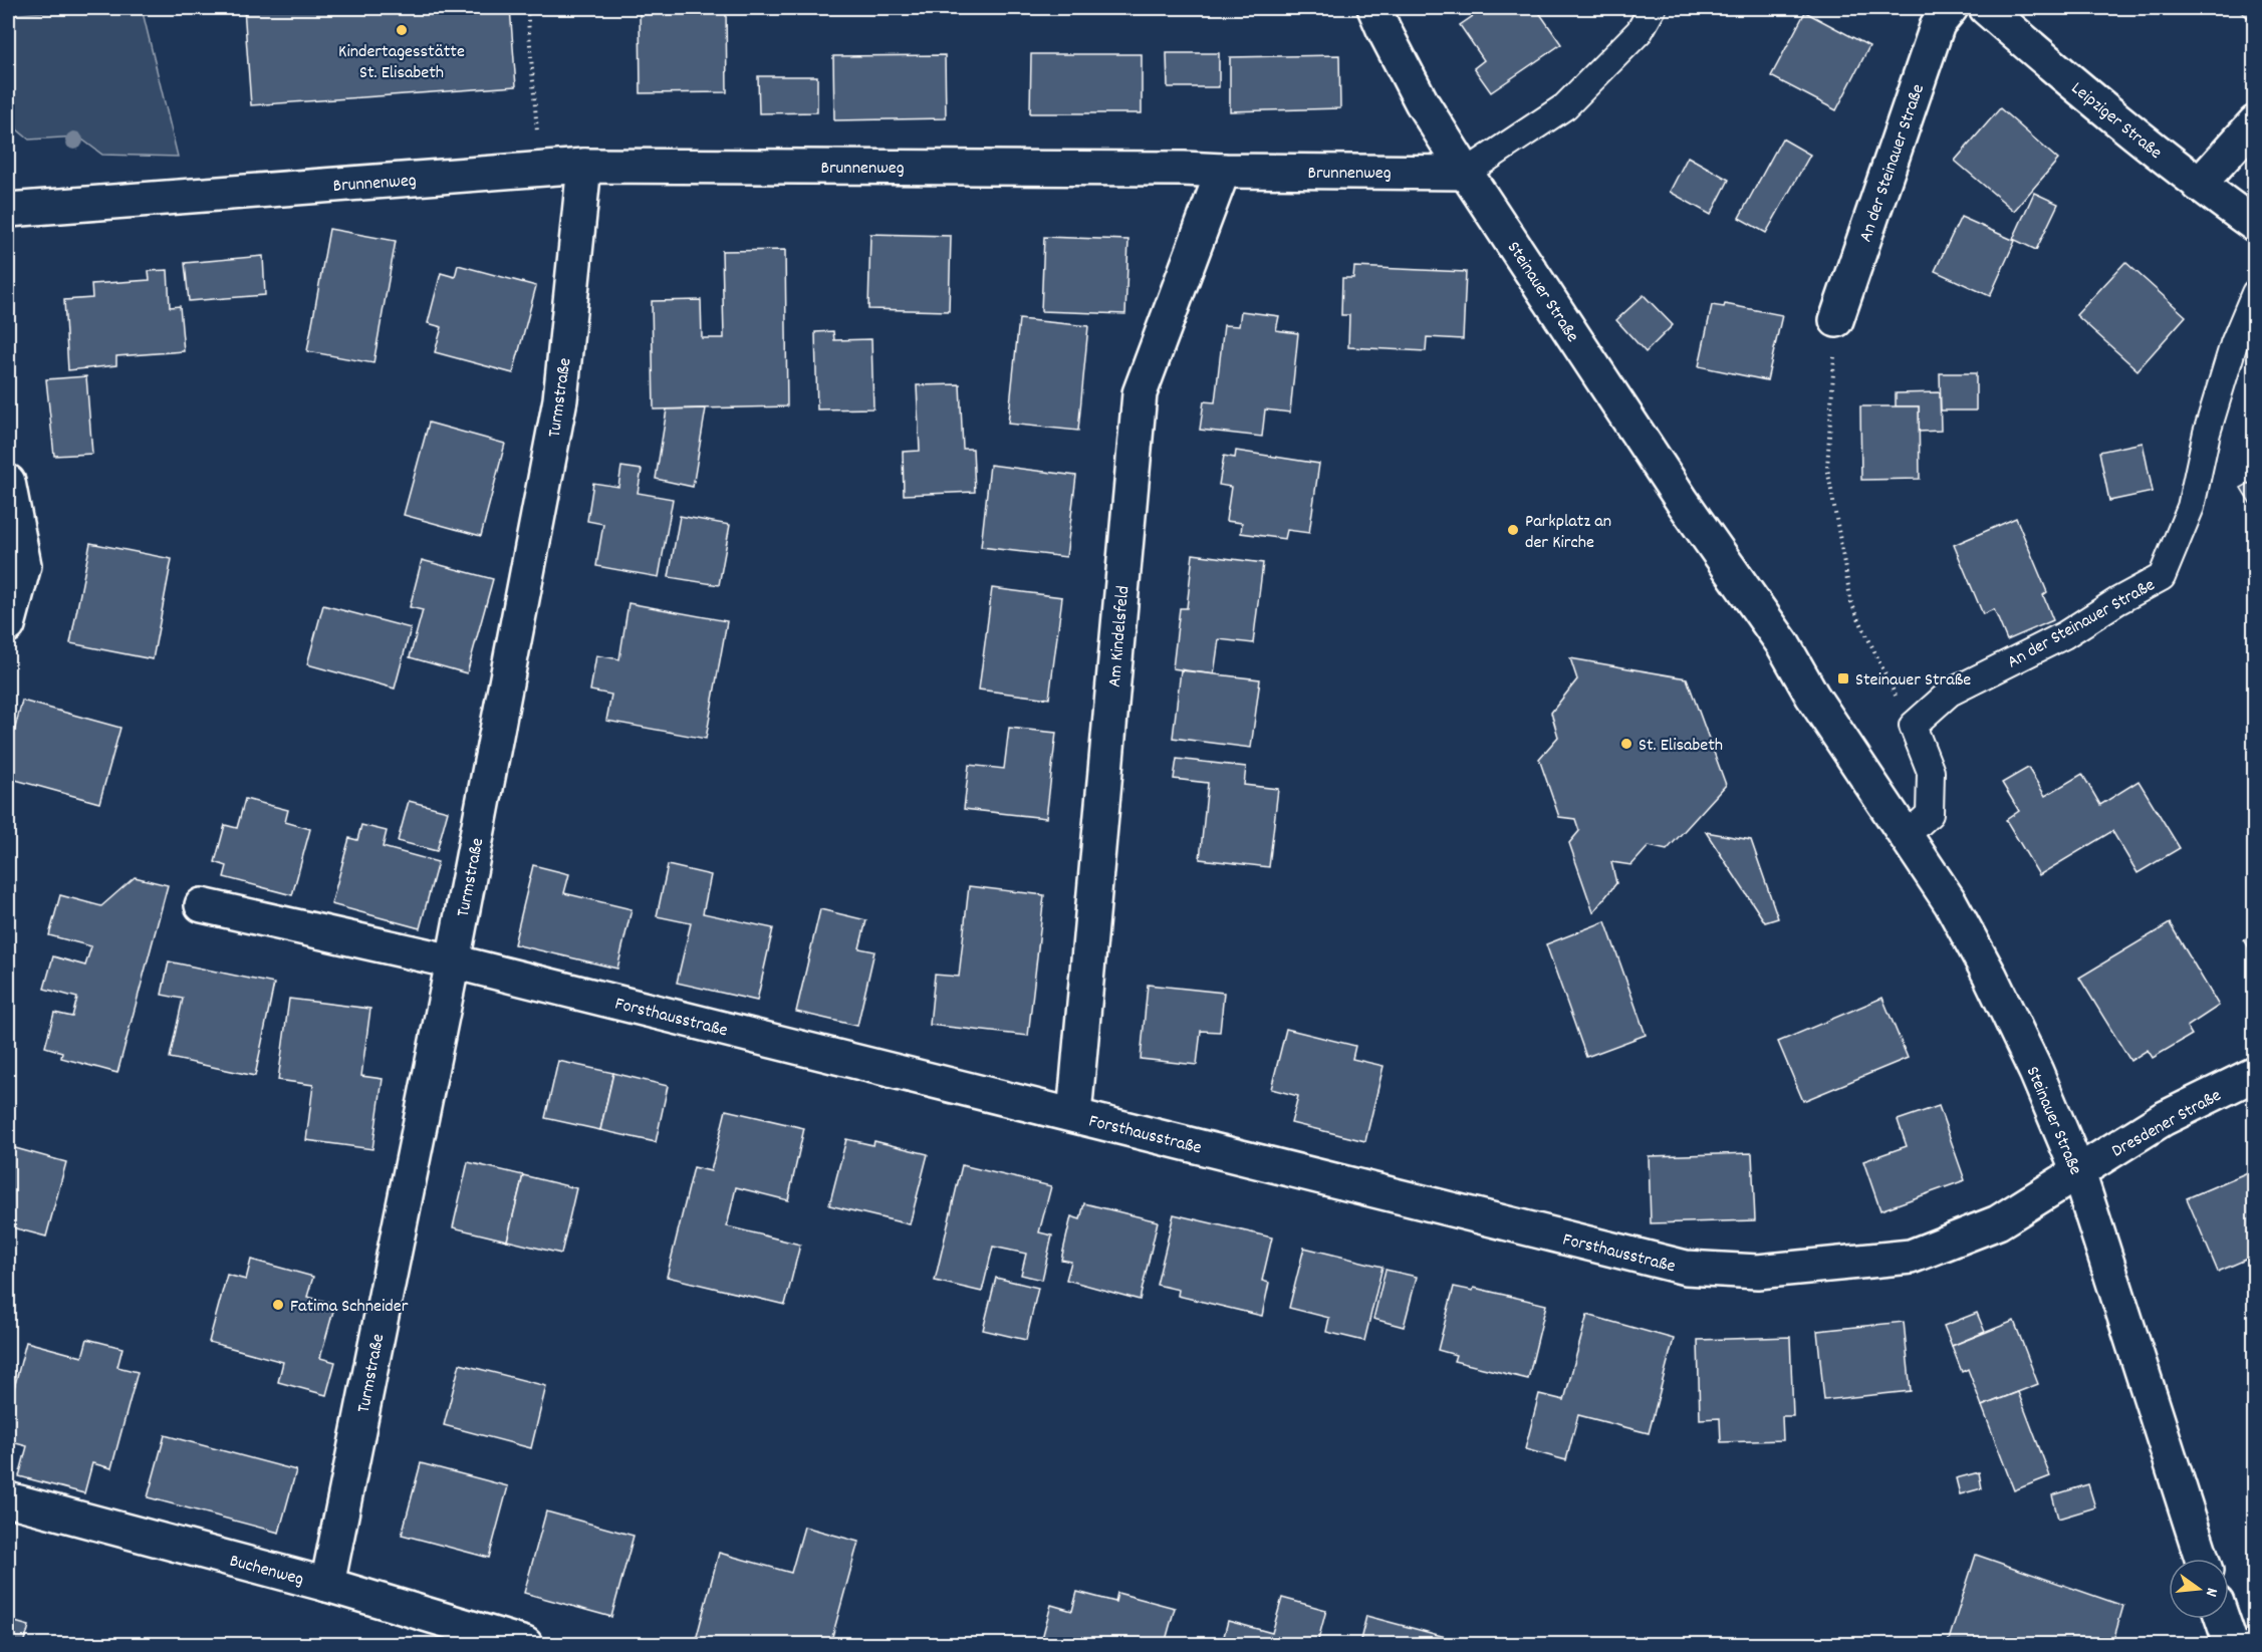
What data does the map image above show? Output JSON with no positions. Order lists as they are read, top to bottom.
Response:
{
  "streets": {
    "street": [
      "Leipziger Straße",
      "An der Steinauer Straße",
      "Brunnenweg",
      "Steinauer Straße",
      "Turmstraße",
      "Am Kindelsfeld",
      "Forsthausstraße",
      "Dresdener Straße",
      "Buchenweg"
    ]
  },
  "crossings": [
    ["Brunnenweg", "Steinauer Straße"],
    ["Brunnenweg", "Turmstraße"],
    ["Brunnenweg", "Am Kindelsfeld"],
    ["Steinauer Straße", "Forsthausstraße"],
    ["Steinauer Straße", "Dresdener Straße"],
    ["Turmstraße", "Forsthausstraße"],
    ["Turmstraße", "Buchenweg"],
    ["Am Kindelsfeld", "Forsthausstraße"],
    ["Forsthausstraße", "Dresdener Straße"]
  ],
  "places": {
    "other": [
      "Kindertagesstätte St. Elisabeth",
      "Parkplatz an der Kirche",
      "St. Elisabeth",
      "Fatima Schneider"
    ],
    "transit": ["Steinauer Straße"]
  },
  "north": "right"
}
